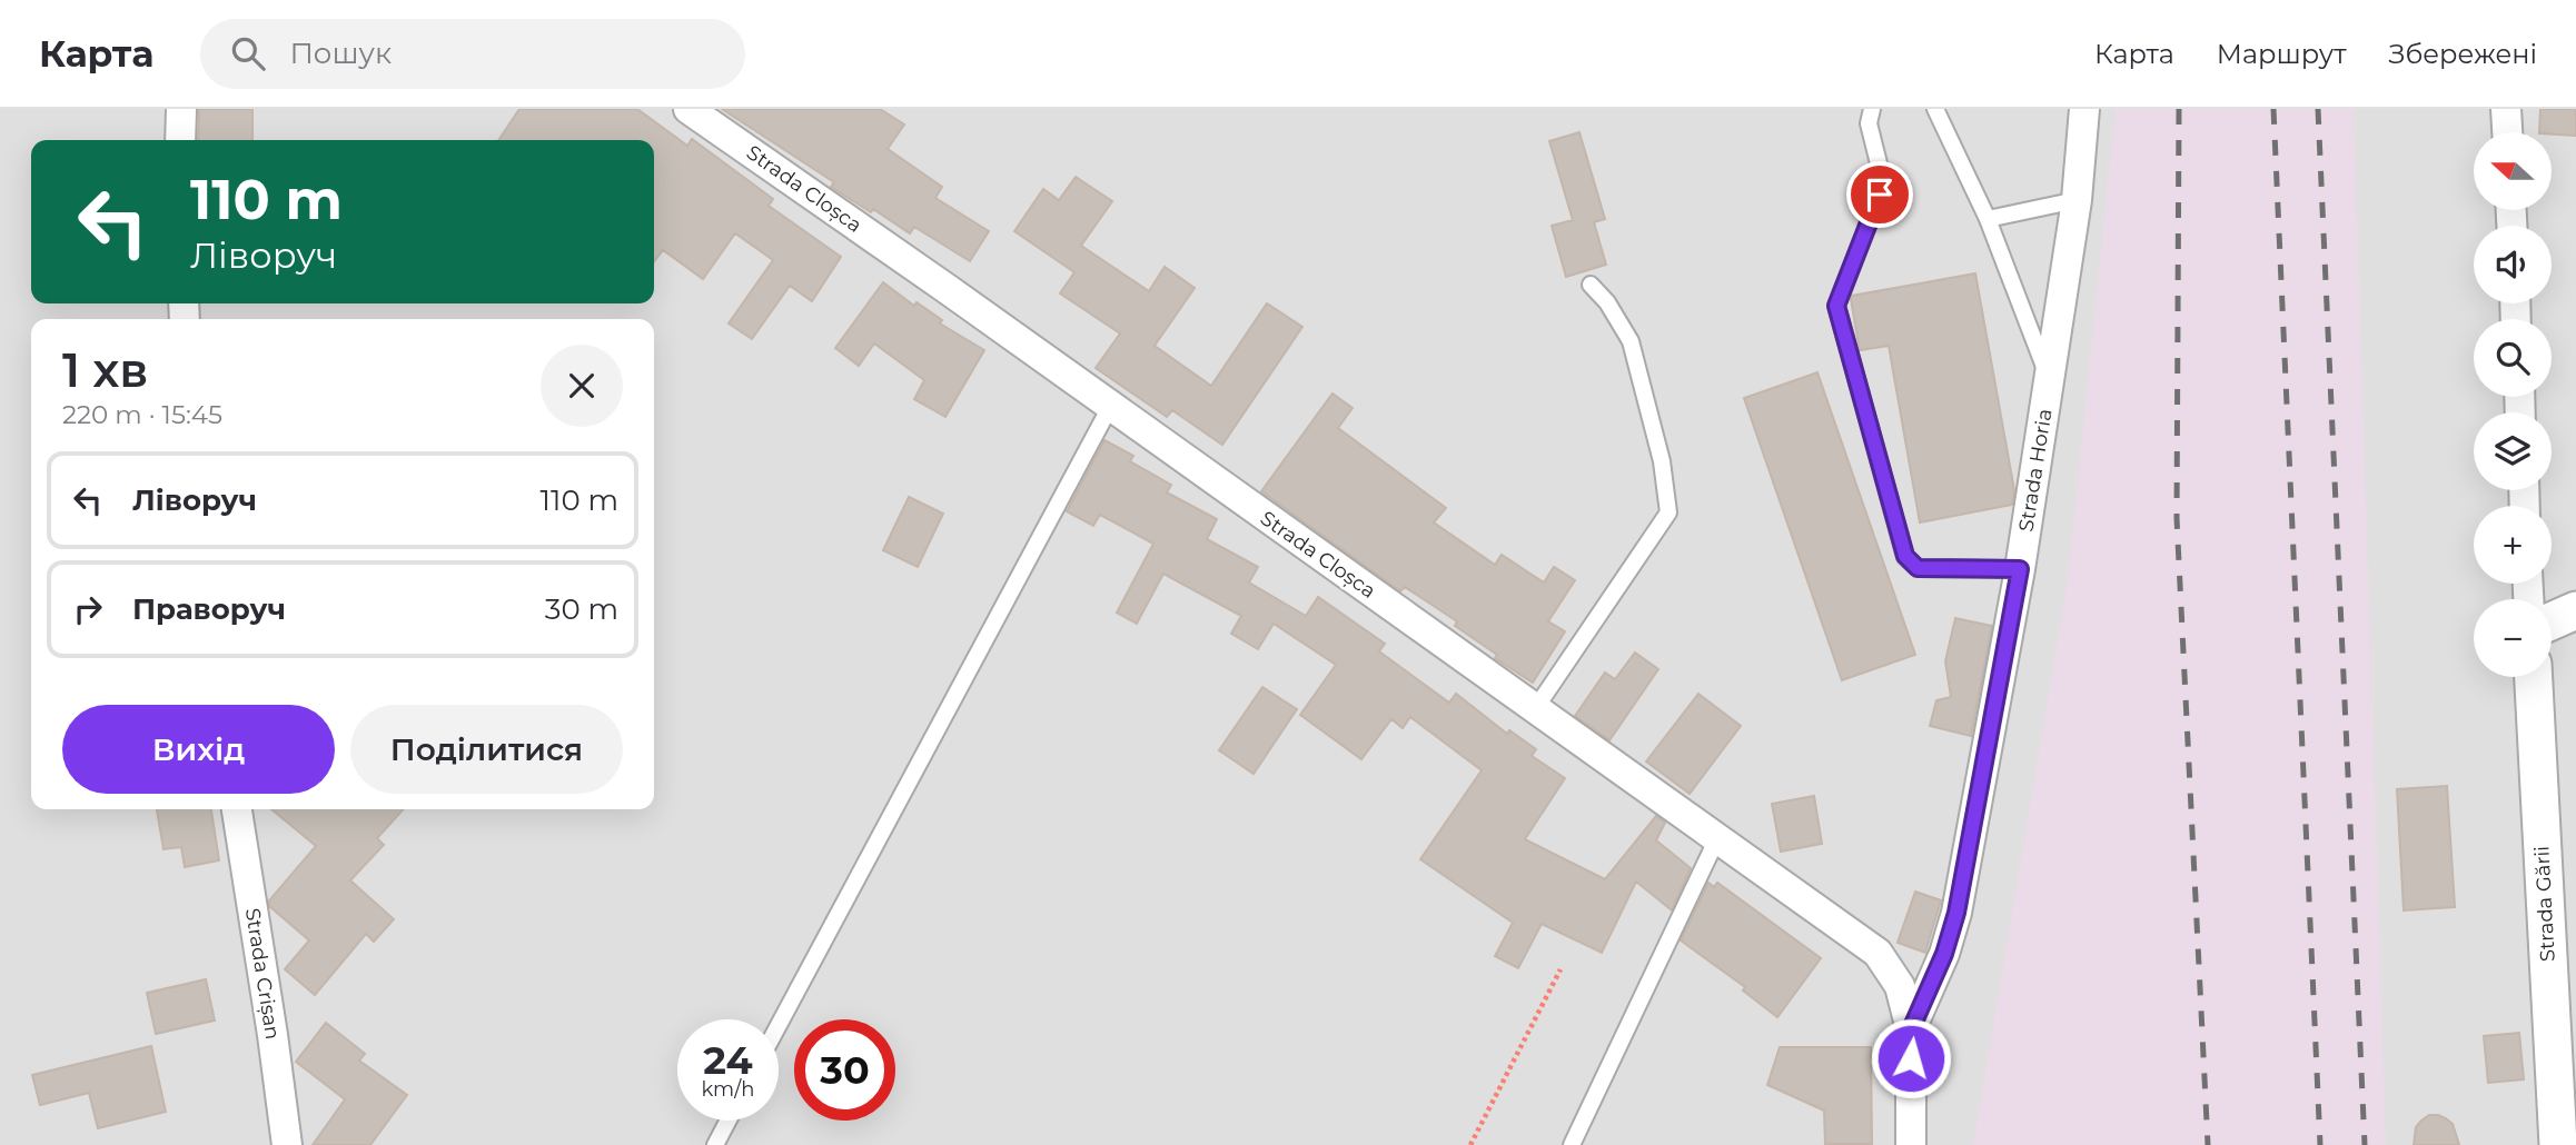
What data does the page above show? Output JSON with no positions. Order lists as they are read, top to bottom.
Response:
{
  "streets": {
    "street": [
      "Strada Cloșca",
      "Strada Horia",
      "Strada Gării",
      "Strada Crișan"
    ]
  },
  "crossings": [
    ["Strada Cloșca", "Strada Horia"]
  ],
  "north": "left",
  "page": {
    "header": "Карта",
    "search": "Пошук",
    "nav": ["Карта", "Маршрут", "Збережені"],
    "map_buttons": ["+", "−"],
    "turn": ["110 m", "Ліворуч"],
    "heading": ["1 хв", "220 m · 15:45"],
    "list": [
      {
        "name": "Ліворуч",
        "value": "110 m"
      },
      {
        "name": "Праворуч",
        "value": "30 m"
      }
    ],
    "buttons": ["Вихід", "Поділитися"],
    "speed": "24 km/h",
    "limit": "30"
  }
}
